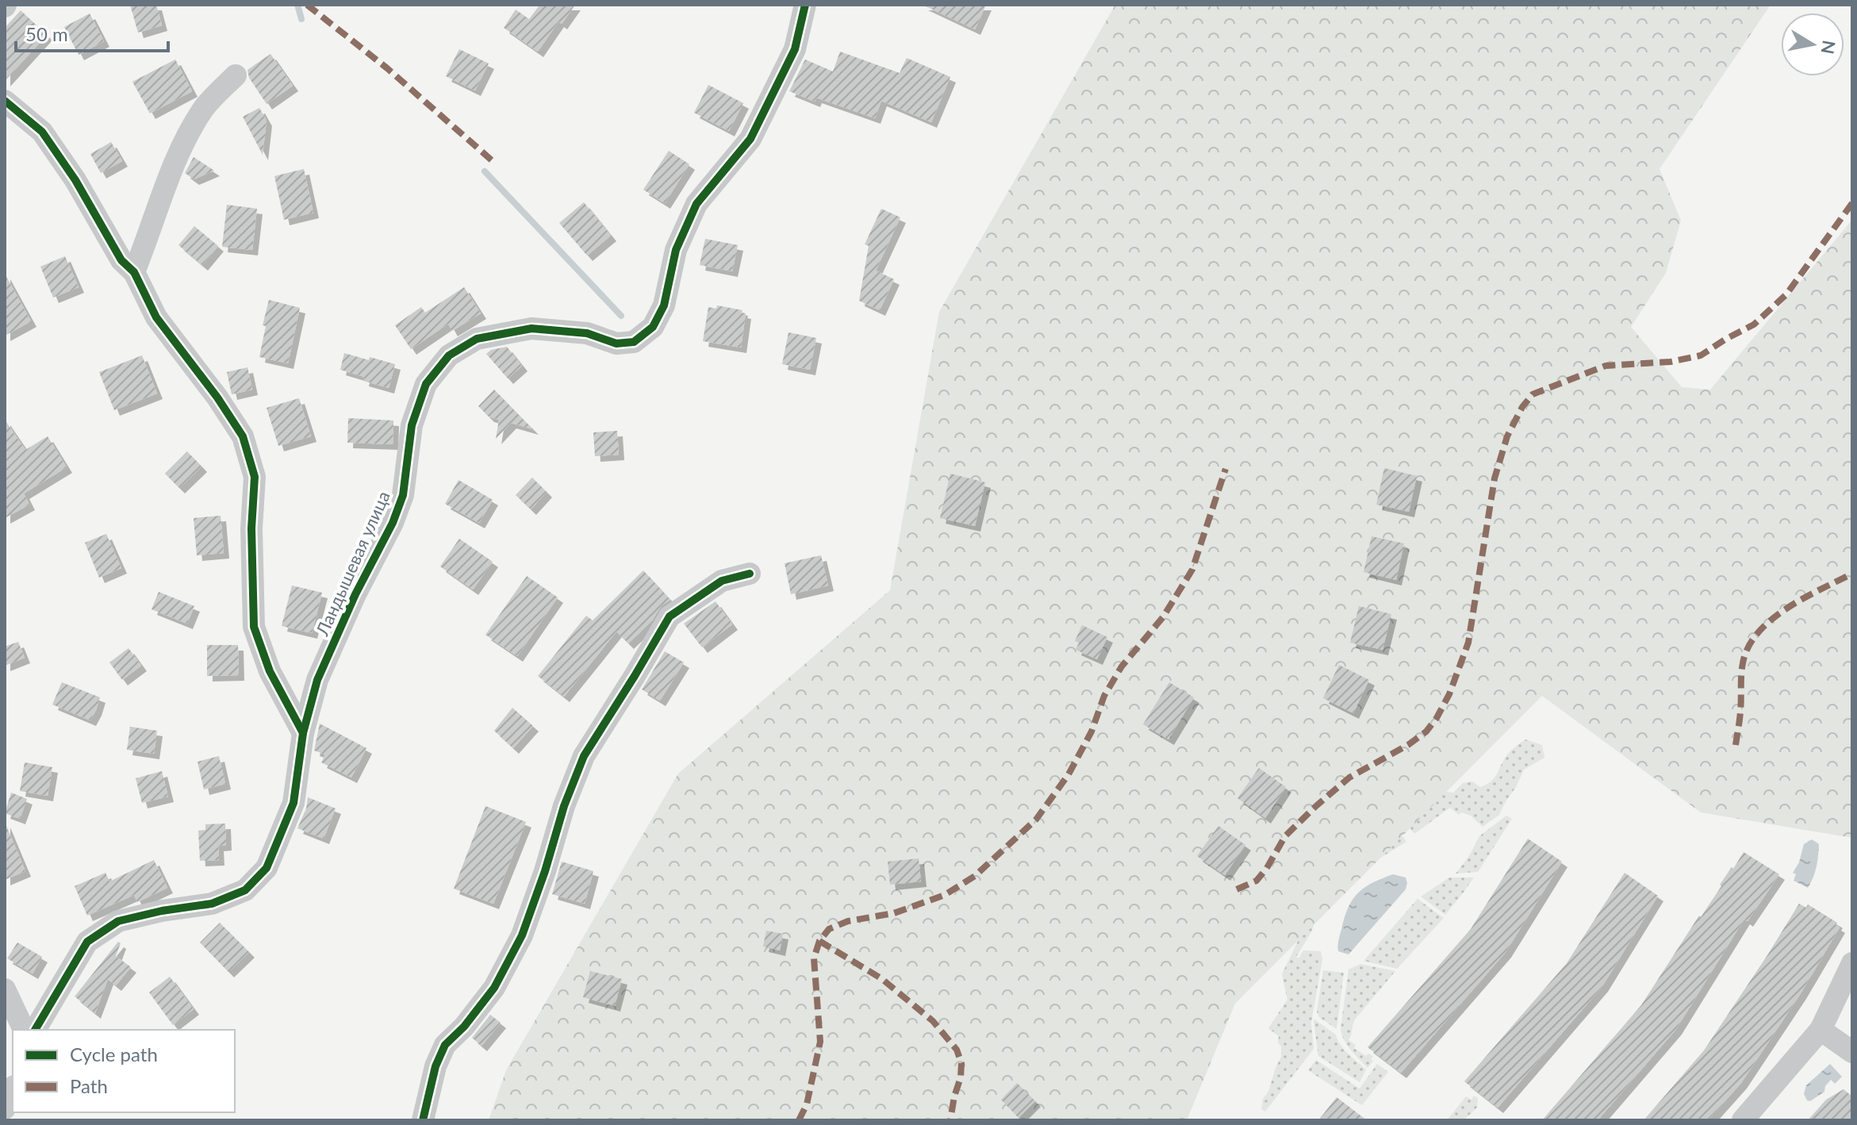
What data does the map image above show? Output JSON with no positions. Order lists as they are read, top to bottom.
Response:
{
  "streets": {
    "street": ["Ландышевая улица"]
  },
  "legend": ["Cycle path", "Path"],
  "scale_bar": "50 m",
  "north": "right"
}
